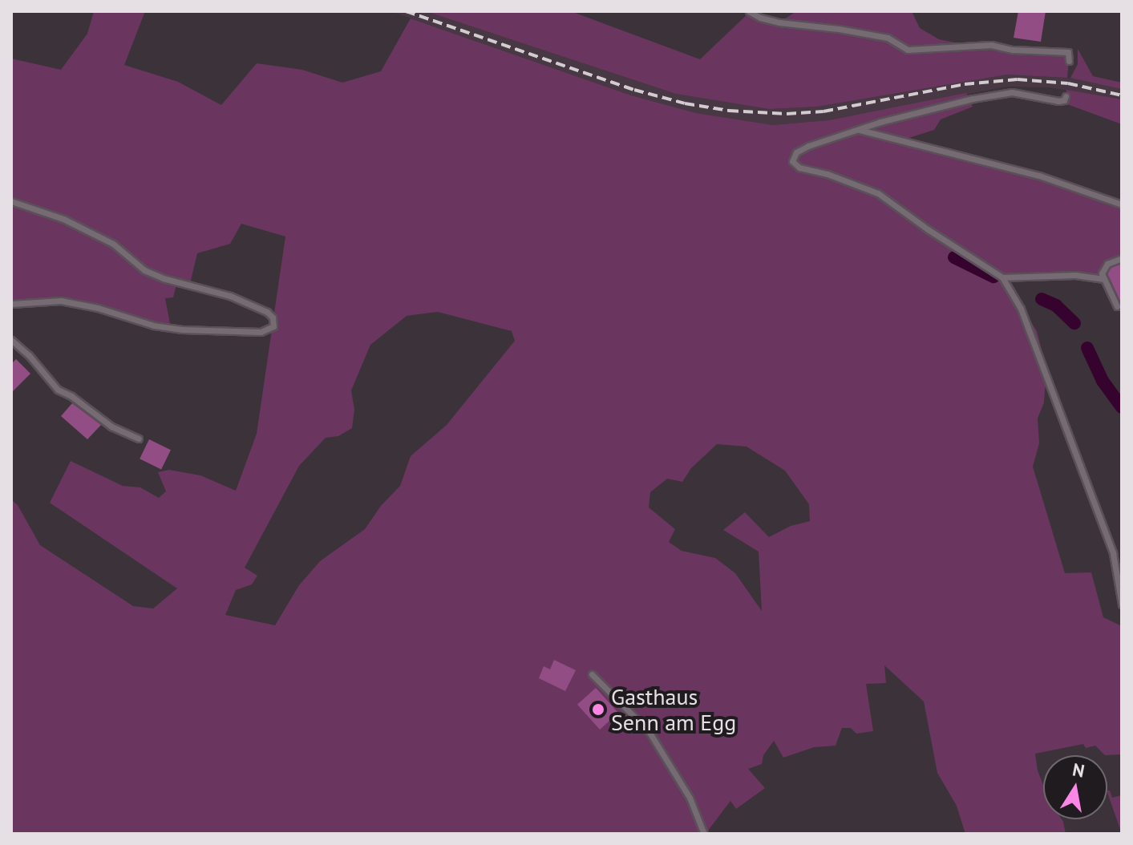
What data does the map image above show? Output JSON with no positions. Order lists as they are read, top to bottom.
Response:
{
  "places": ["Gasthaus Senn am Egg"],
  "north": "top"
}
